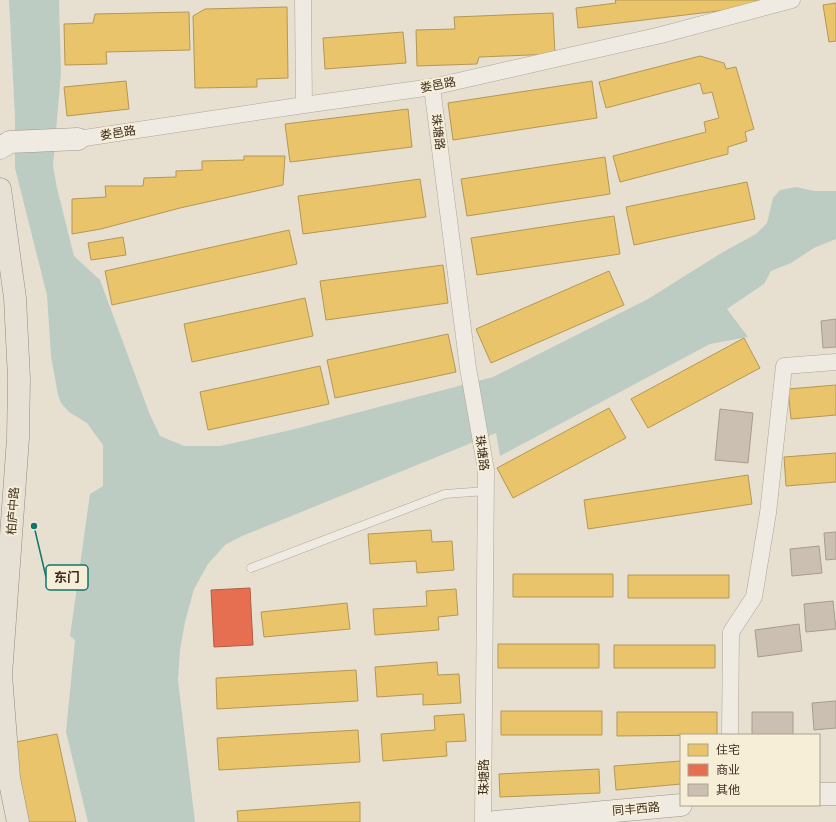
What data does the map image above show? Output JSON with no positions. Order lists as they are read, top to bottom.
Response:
{
  "streets": {
    "main road": ["柏庐中路"],
    "street": ["娄邑路", "珠塘路", "同丰西路"]
  },
  "crossings": [
    ["娄邑路", "珠塘路"]
  ],
  "places": ["东门"],
  "legend": ["住宅", "商业", "其他"]
}
